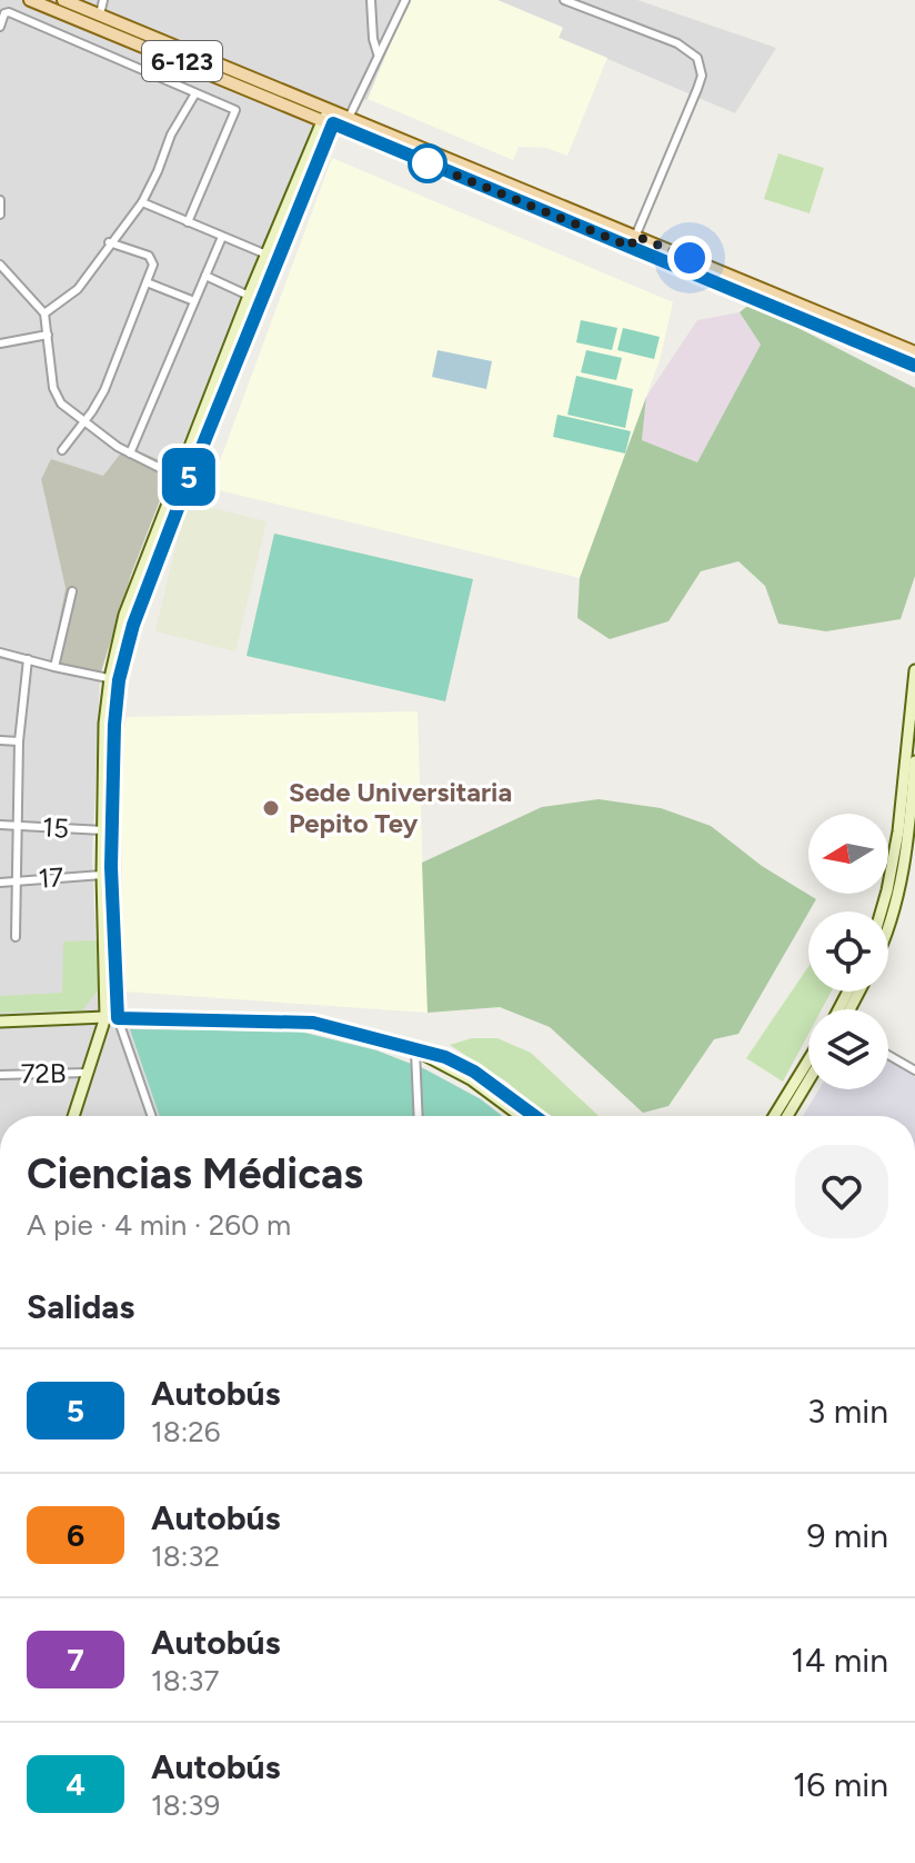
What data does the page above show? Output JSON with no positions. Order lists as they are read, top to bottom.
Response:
{
  "streets": {
    "main road": ["6-123"],
    "street": ["15", "17", "72B"]
  },
  "places": ["Sede Universitaria Pepito Tey"],
  "lines": ["bus line 5"],
  "north": "left",
  "page": {
    "on_map": "5",
    "heading": [
      ["Ciencias Médicas", "A pie · 4 min · 260 m"],
      "Salidas"
    ],
    "list": [
      {
        "mark": "5",
        "name": "Autobús",
        "note": "18:26",
        "value": "3 min"
      },
      {
        "mark": "6",
        "name": "Autobús",
        "note": "18:32",
        "value": "9 min"
      },
      {
        "mark": "7",
        "name": "Autobús",
        "note": "18:37",
        "value": "14 min"
      },
      {
        "mark": "4",
        "name": "Autobús",
        "note": "18:39",
        "value": "16 min"
      }
    ]
  }
}
